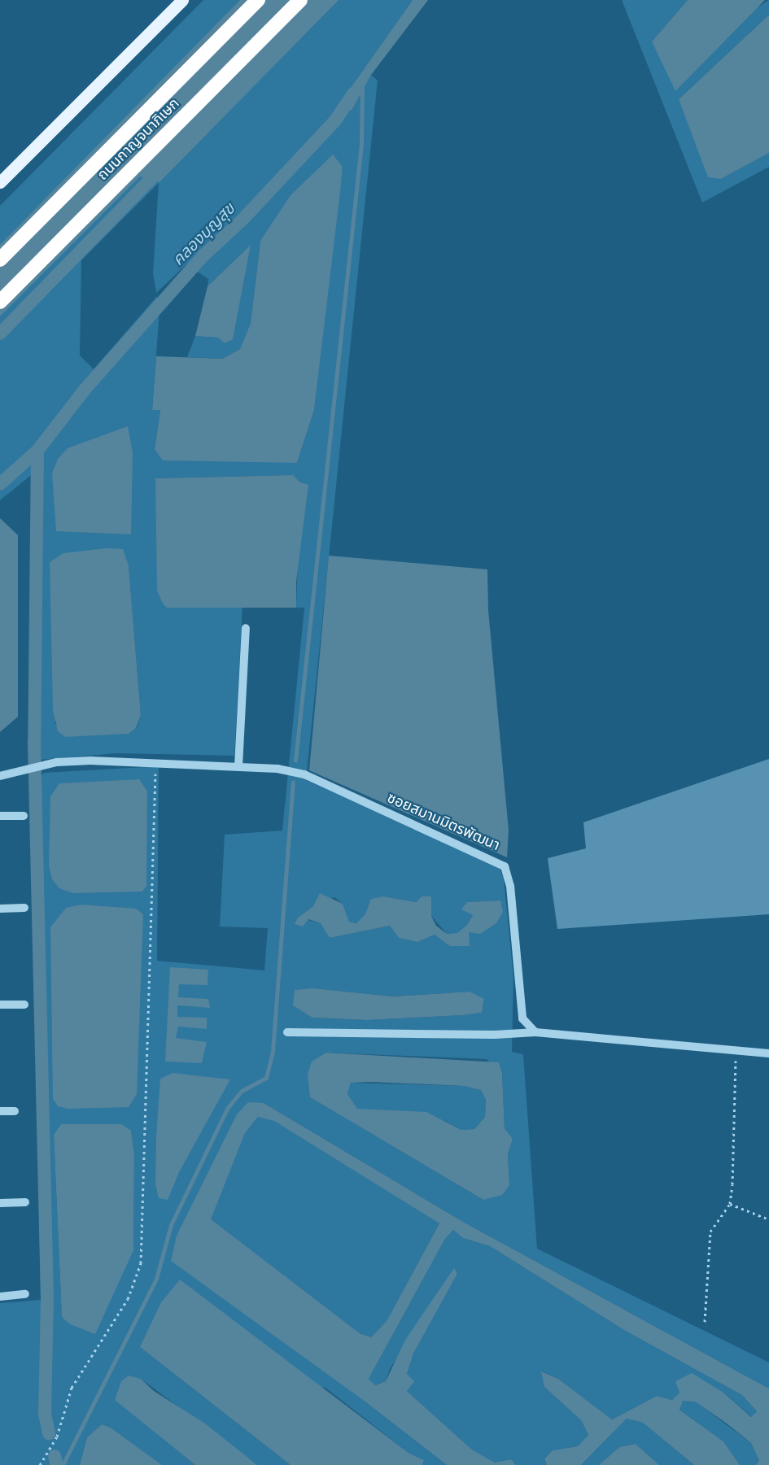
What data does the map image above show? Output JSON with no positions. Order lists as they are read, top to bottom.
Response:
{
  "streets": {
    "highway": ["ถนนกาญจนาภิเษก"],
    "street": ["ซอยสมานมิตรพัฒนา"]
  },
  "water": ["คลองบุญสุข"]
}
